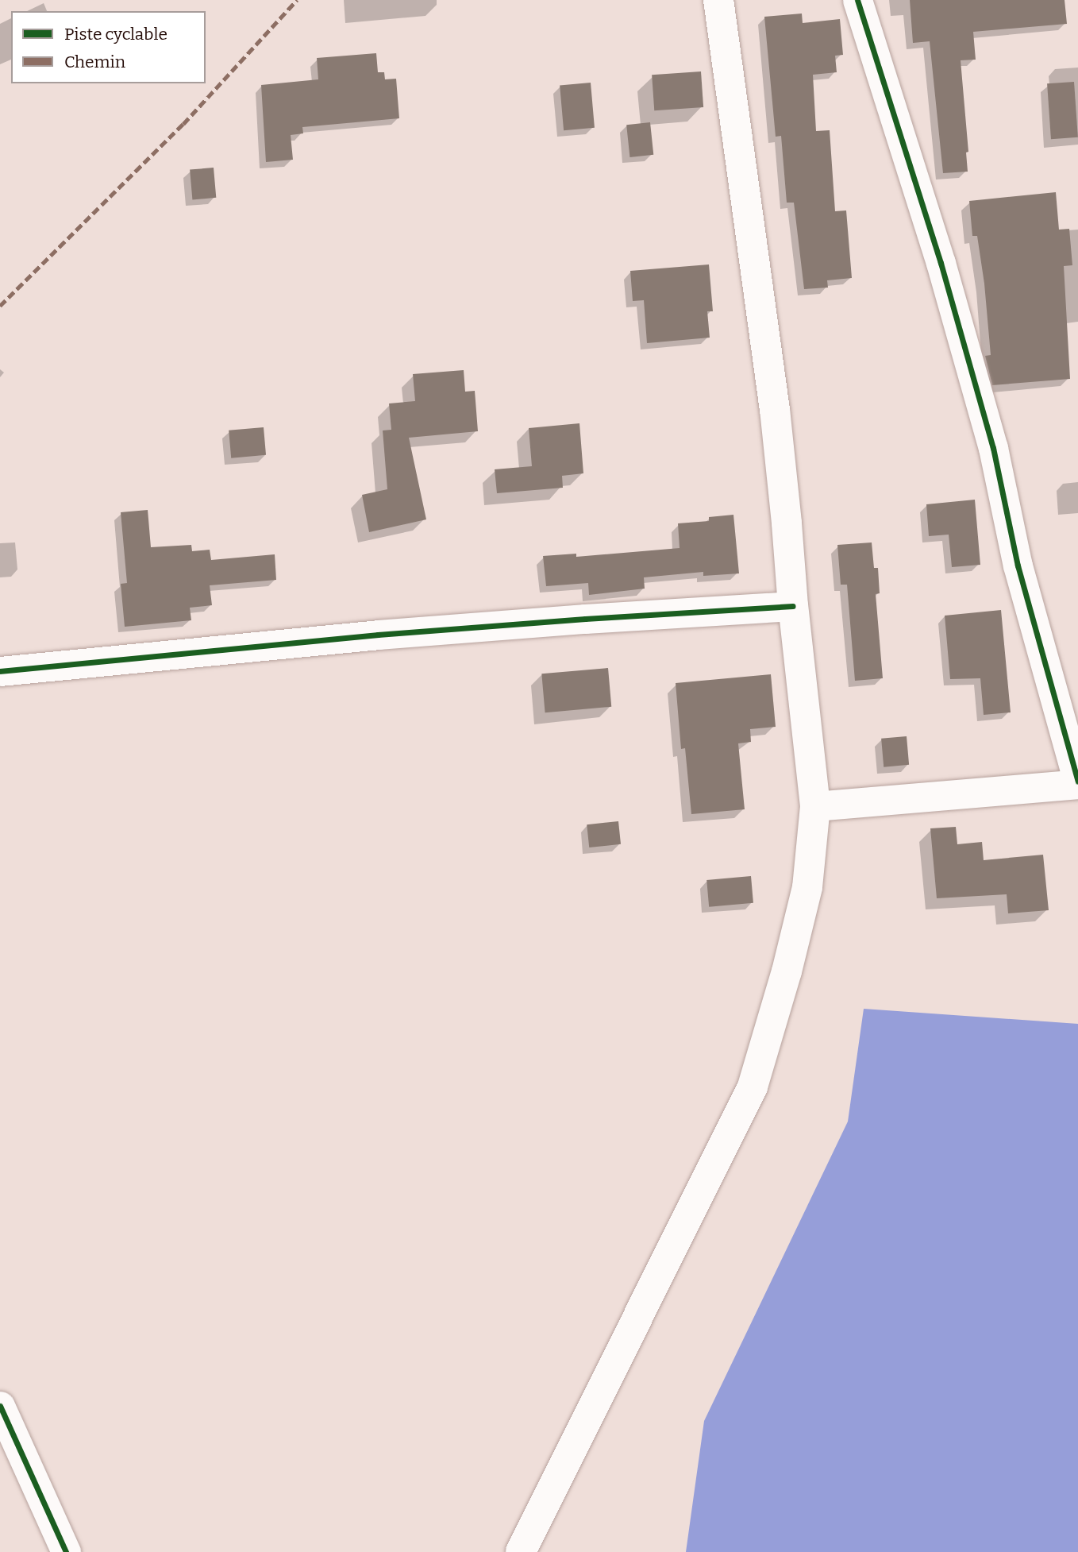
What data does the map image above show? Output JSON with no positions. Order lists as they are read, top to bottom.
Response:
{
  "legend": ["Piste cyclable", "Chemin"]
}
